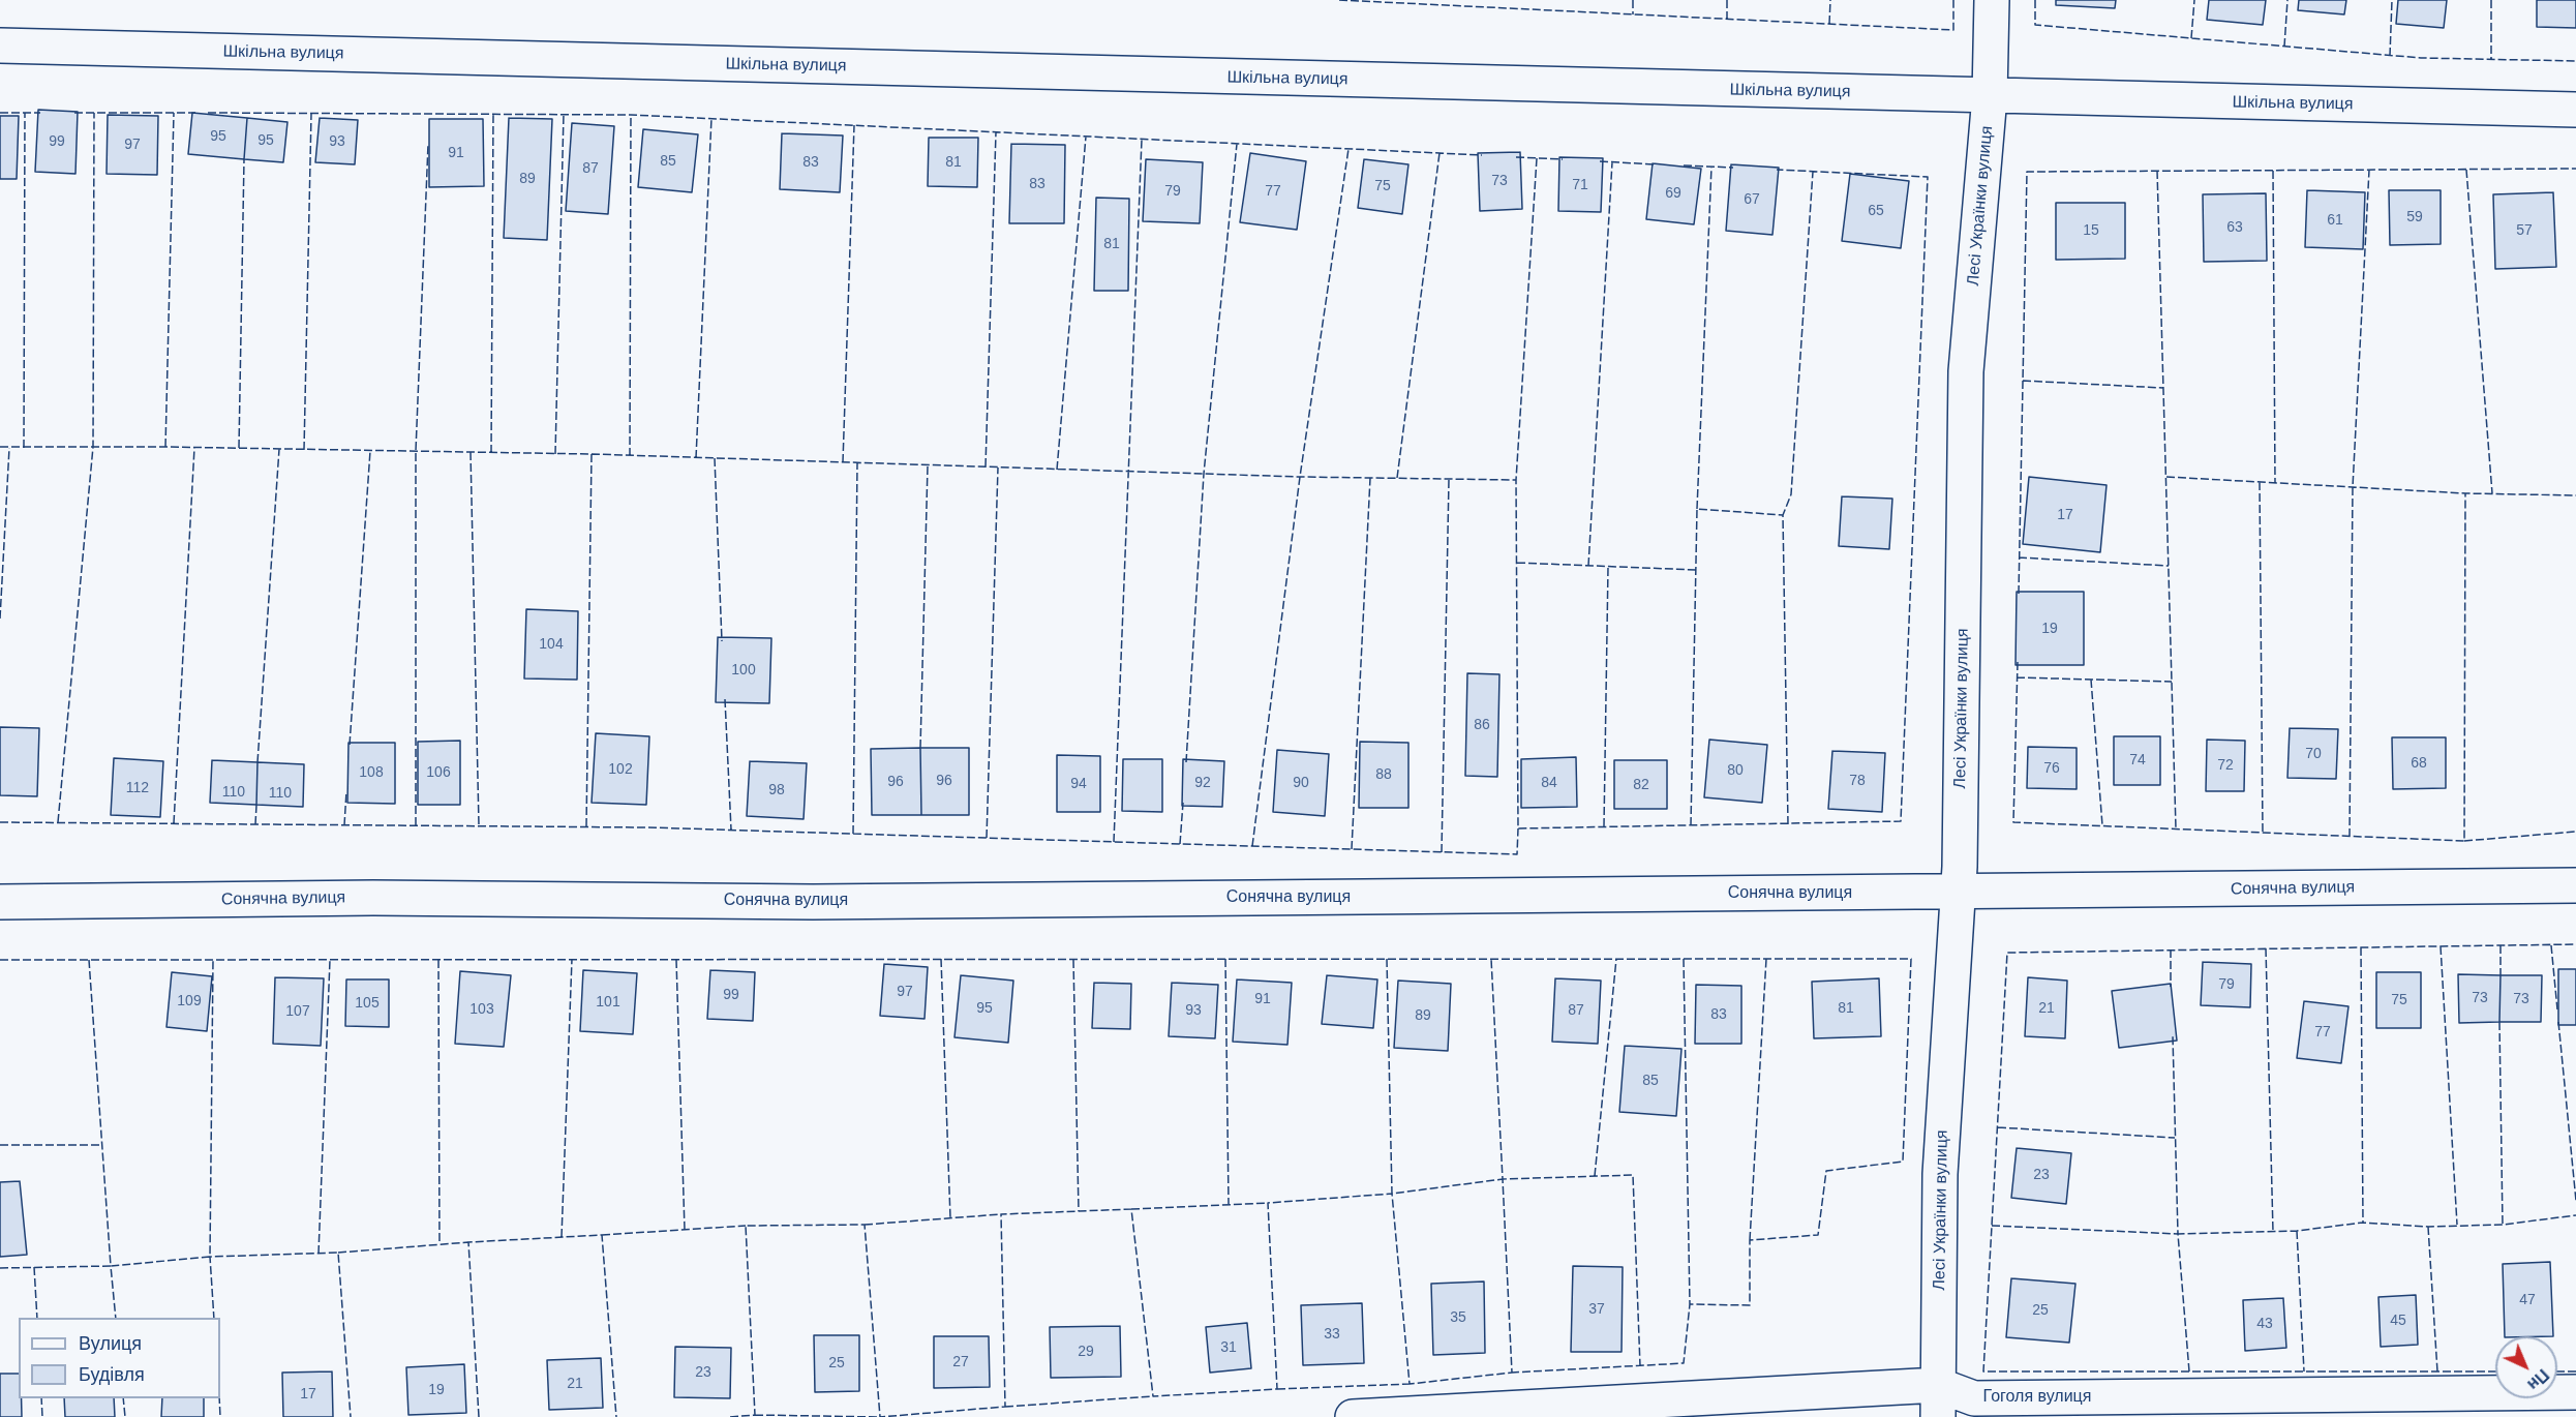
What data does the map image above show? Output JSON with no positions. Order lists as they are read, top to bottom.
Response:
{
  "streets": {
    "street": [
      "Шкільна вулиця",
      "Лесі Українки вулиця",
      "Сонячна вулиця",
      "Гоголя вулиця"
    ]
  },
  "crossings": [
    ["Шкільна вулиця", "Лесі Українки вулиця"],
    ["Лесі Українки вулиця", "Сонячна вулиця"],
    ["Лесі Українки вулиця", "Гоголя вулиця"]
  ],
  "house_numbers": [
    "95",
    "95",
    "99",
    "93",
    "97",
    "91",
    "85",
    "83",
    "81",
    "87",
    "89",
    "73",
    "83",
    "71",
    "75",
    "79",
    "77",
    "69",
    "67",
    "65",
    "59",
    "61",
    "63",
    "15",
    "57",
    "81",
    "17",
    "19",
    "104",
    "100",
    "86",
    "70",
    "74",
    "68",
    "72",
    "76",
    "102",
    "80",
    "108",
    "106",
    "88",
    "96",
    "78",
    "96",
    "92",
    "90",
    "84",
    "94",
    "82",
    "112",
    "98",
    "110",
    "110",
    "79",
    "97",
    "99",
    "73",
    "91",
    "73",
    "75",
    "109",
    "101",
    "105",
    "95",
    "81",
    "21",
    "103",
    "93",
    "87",
    "107",
    "83",
    "89",
    "77",
    "85",
    "23",
    "47",
    "37",
    "25",
    "35",
    "45",
    "43",
    "33",
    "31",
    "29",
    "27",
    "25",
    "23",
    "21",
    "19",
    "17"
  ],
  "legend": ["Вулиця", "Будівля"],
  "north": "bottom right"
}
